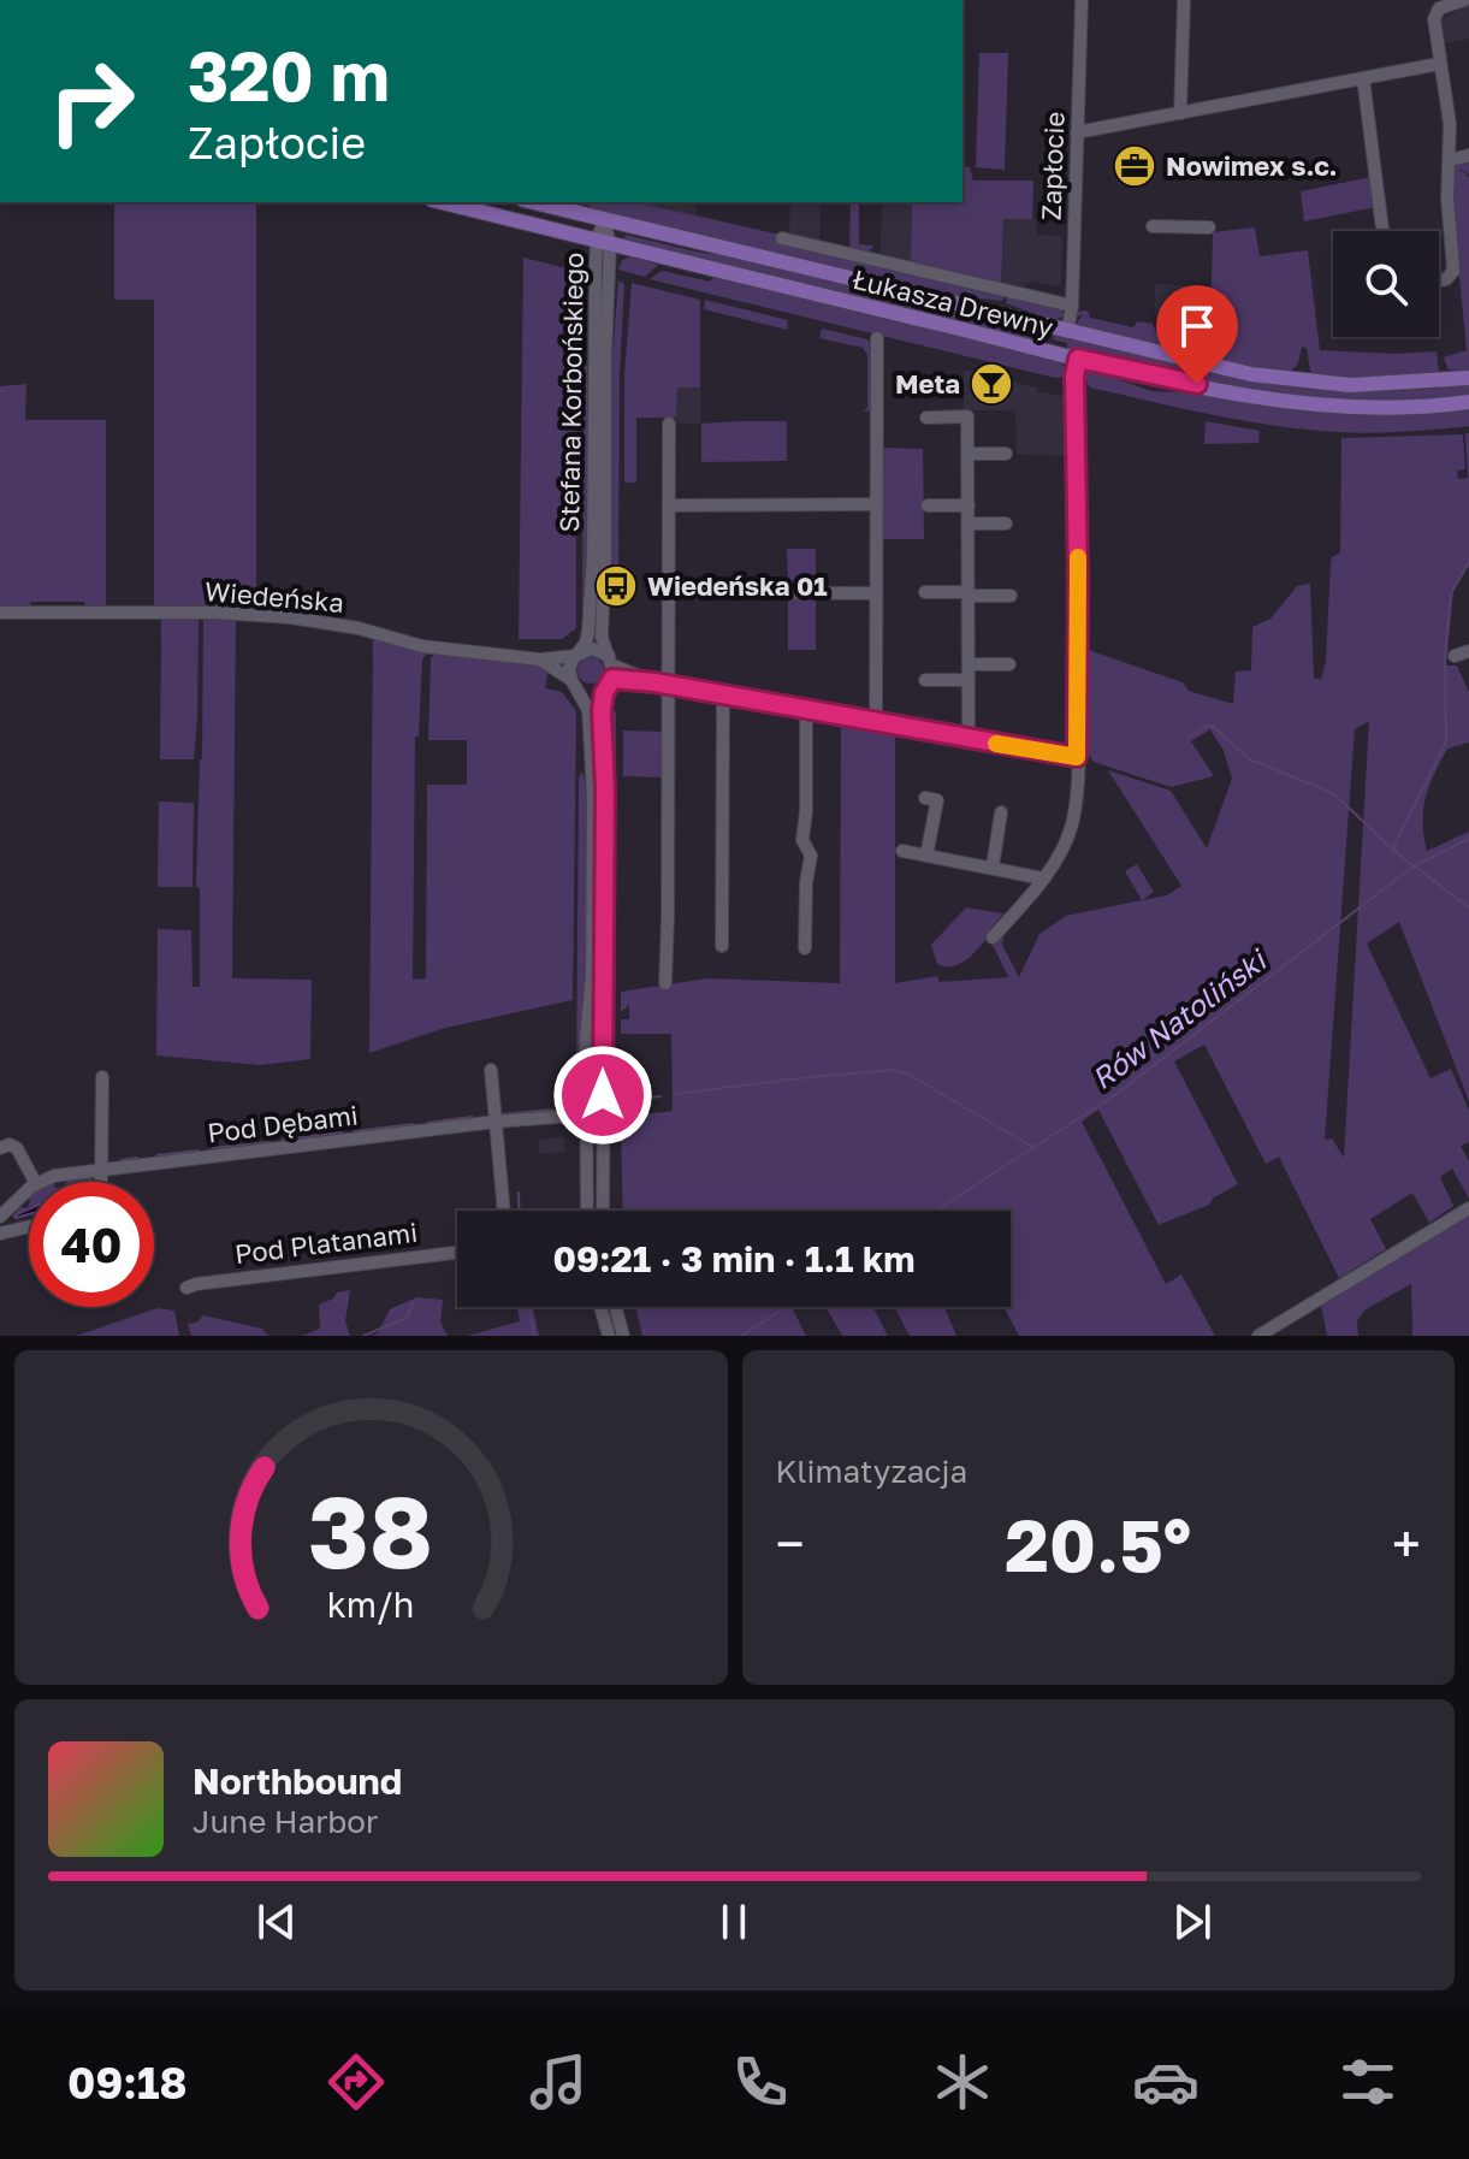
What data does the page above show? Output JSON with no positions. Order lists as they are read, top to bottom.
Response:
{
  "streets": {
    "main road": ["Łukasza Drewny"],
    "street": [
      "Zapłocie",
      "Stefana Korbońskiego",
      "Wiedeńska",
      "Pod Dębami",
      "Pod Platanami"
    ]
  },
  "crossings": [
    ["Zapłocie", "Łukasza Drewny"],
    ["Łukasza Drewny", "Stefana Korbońskiego"],
    ["Stefana Korbońskiego", "Wiedeńska"],
    ["Stefana Korbońskiego", "Pod Dębami"]
  ],
  "water": ["Rów Natoliński"],
  "places": {
    "office": ["Nowimex s.c."],
    "bar": ["Meta"],
    "bus stop": ["Wiedeńska 01"]
  },
  "page": {
    "turn": ["320 m", "Zapłocie"],
    "limit": "40",
    "trip": "09:21 · 3 min · 1.1 km",
    "tile": "Klimatyzacja",
    "heat": ["−", "20.5°", "+"],
    "song": ["Northbound", "June Harbor"],
    "tabs": "09:18",
    "gauge": ["38", "km/h"]
  }
}
